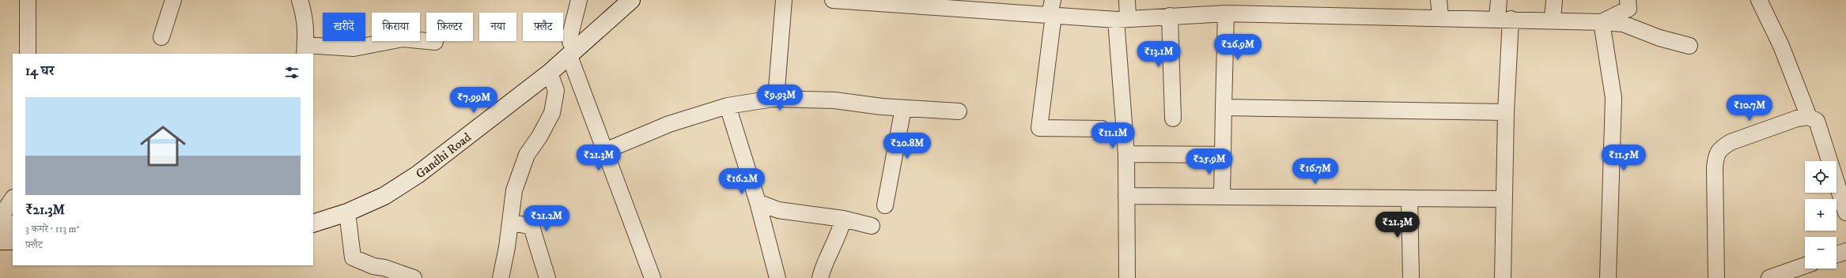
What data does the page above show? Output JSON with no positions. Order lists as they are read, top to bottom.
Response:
{
  "streets": {
    "main road": ["Gandhi Road"]
  },
  "page": {
    "chip": [
      "खरीदें",
      "किराया",
      "फ़िल्टर",
      "नया",
      "फ़्लैट"
    ],
    "price": [
      "₹26.9M",
      "₹13.1M",
      "₹9.93M",
      "₹7.99M",
      "₹10.7M",
      "₹11.1M",
      "₹20.8M",
      "₹21.3M",
      "₹11.5M",
      "₹25.9M",
      "₹16.7M",
      "₹16.2M",
      "₹21.2M",
      "₹21.3M"
    ],
    "heading": "14 घर",
    "list": [
      {
        "name": "₹21.3M",
        "note": "3 कमरे · 113 m² · फ़्लैट"
      }
    ],
    "map_buttons": ["+", "−"]
  }
}
